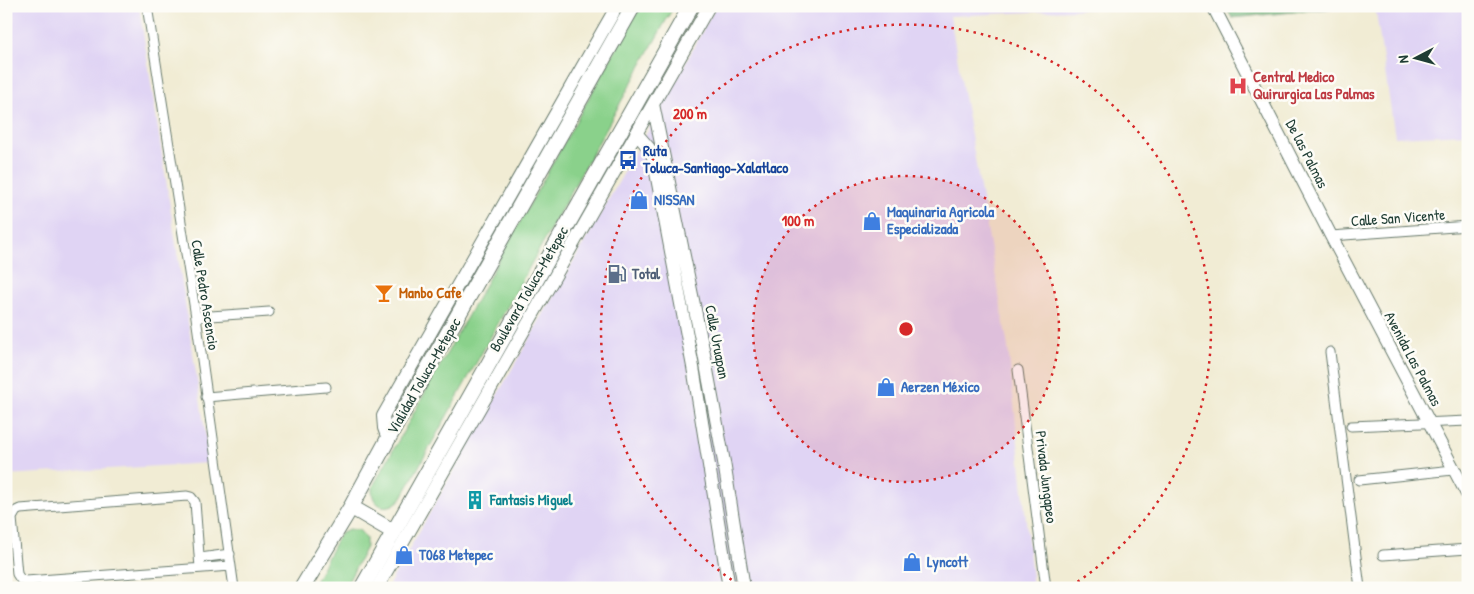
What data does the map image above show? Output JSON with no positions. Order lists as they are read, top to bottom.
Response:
{
  "streets": {
    "highway": ["Vialidad Toluca-Metepec"],
    "main road": [
      "De las Palmas",
      "Boulevard Toluca-Metepec",
      "Calle Uruapan",
      "Avenida Las Palmas"
    ],
    "street": ["Calle San Vicente", "Calle Pedro Ascencio", "Privada Jungapeo"]
  },
  "crossings": [
    ["De las Palmas", "Calle San Vicente"],
    ["De las Palmas", "Avenida Las Palmas"],
    ["Calle San Vicente", "Avenida Las Palmas"],
    ["Boulevard Toluca-Metepec", "Calle Uruapan"]
  ],
  "places": {
    "hospital": ["Central Medico Quirurgica Las Palmas"],
    "bus stop": ["Ruta Toluca-Santiago-Xalatlaco"],
    "shop": [
      "NISSAN",
      "Maquinaria Agricola Especializada",
      "Aerzen México",
      "T068 Metepec",
      "Lyncott"
    ],
    "fuel station": ["Total"],
    "bar": ["Manbo Cafe"],
    "building": ["Fantasis Miguel"]
  },
  "north": "left",
  "rings": ["200 m", "100 m"]
}
